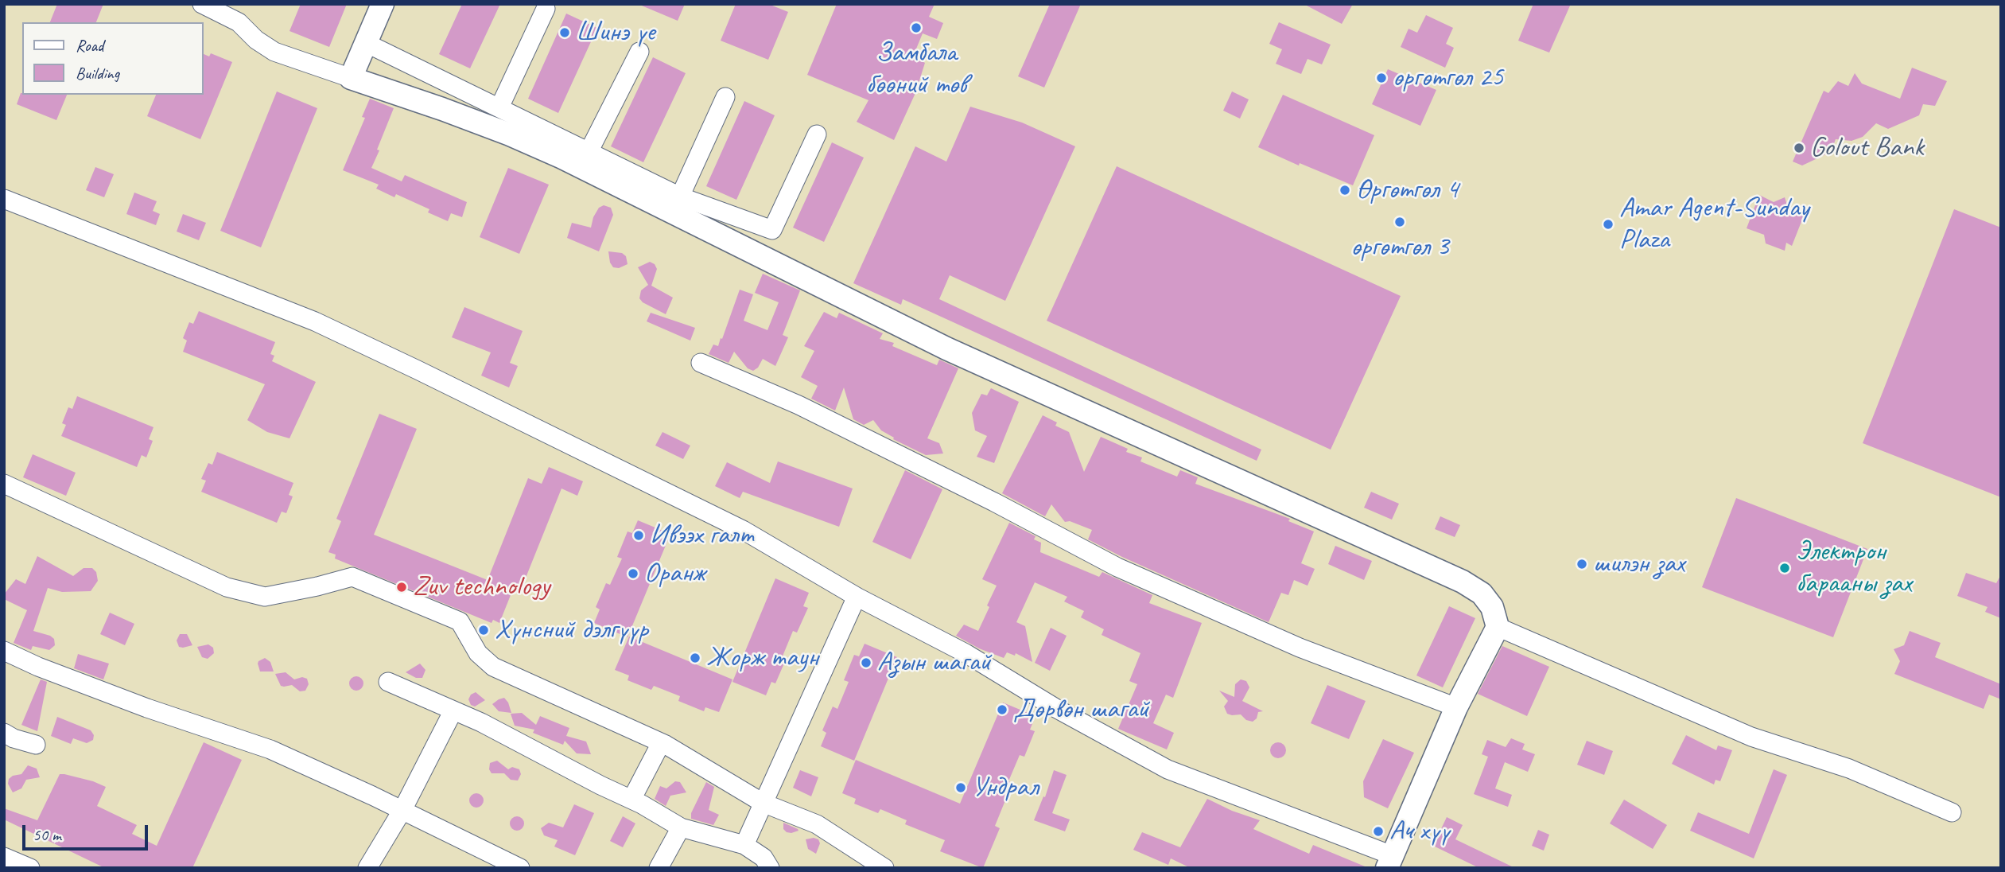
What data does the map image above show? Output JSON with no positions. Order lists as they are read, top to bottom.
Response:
{
  "places": [
    "Замбала бөөний төв",
    "Шинэ үе",
    "өргөтгөл 25",
    "Golout Bank",
    "Өргөтгөл 4",
    "өргөтгөл 3",
    "Amar Agent-Sunday Plaza",
    "Ивээх галт",
    "шилэн зах",
    "Электрон барааны зах",
    "Оранж",
    "Zuv technology",
    "Хүнсний дэлгүүр",
    "Жорж таун",
    "Азын шагай",
    "Дөрвөн шагай",
    "Ундрал",
    "Ач хүү"
  ],
  "legend": ["Road", "Building"],
  "scale_bar": "50 m"
}
